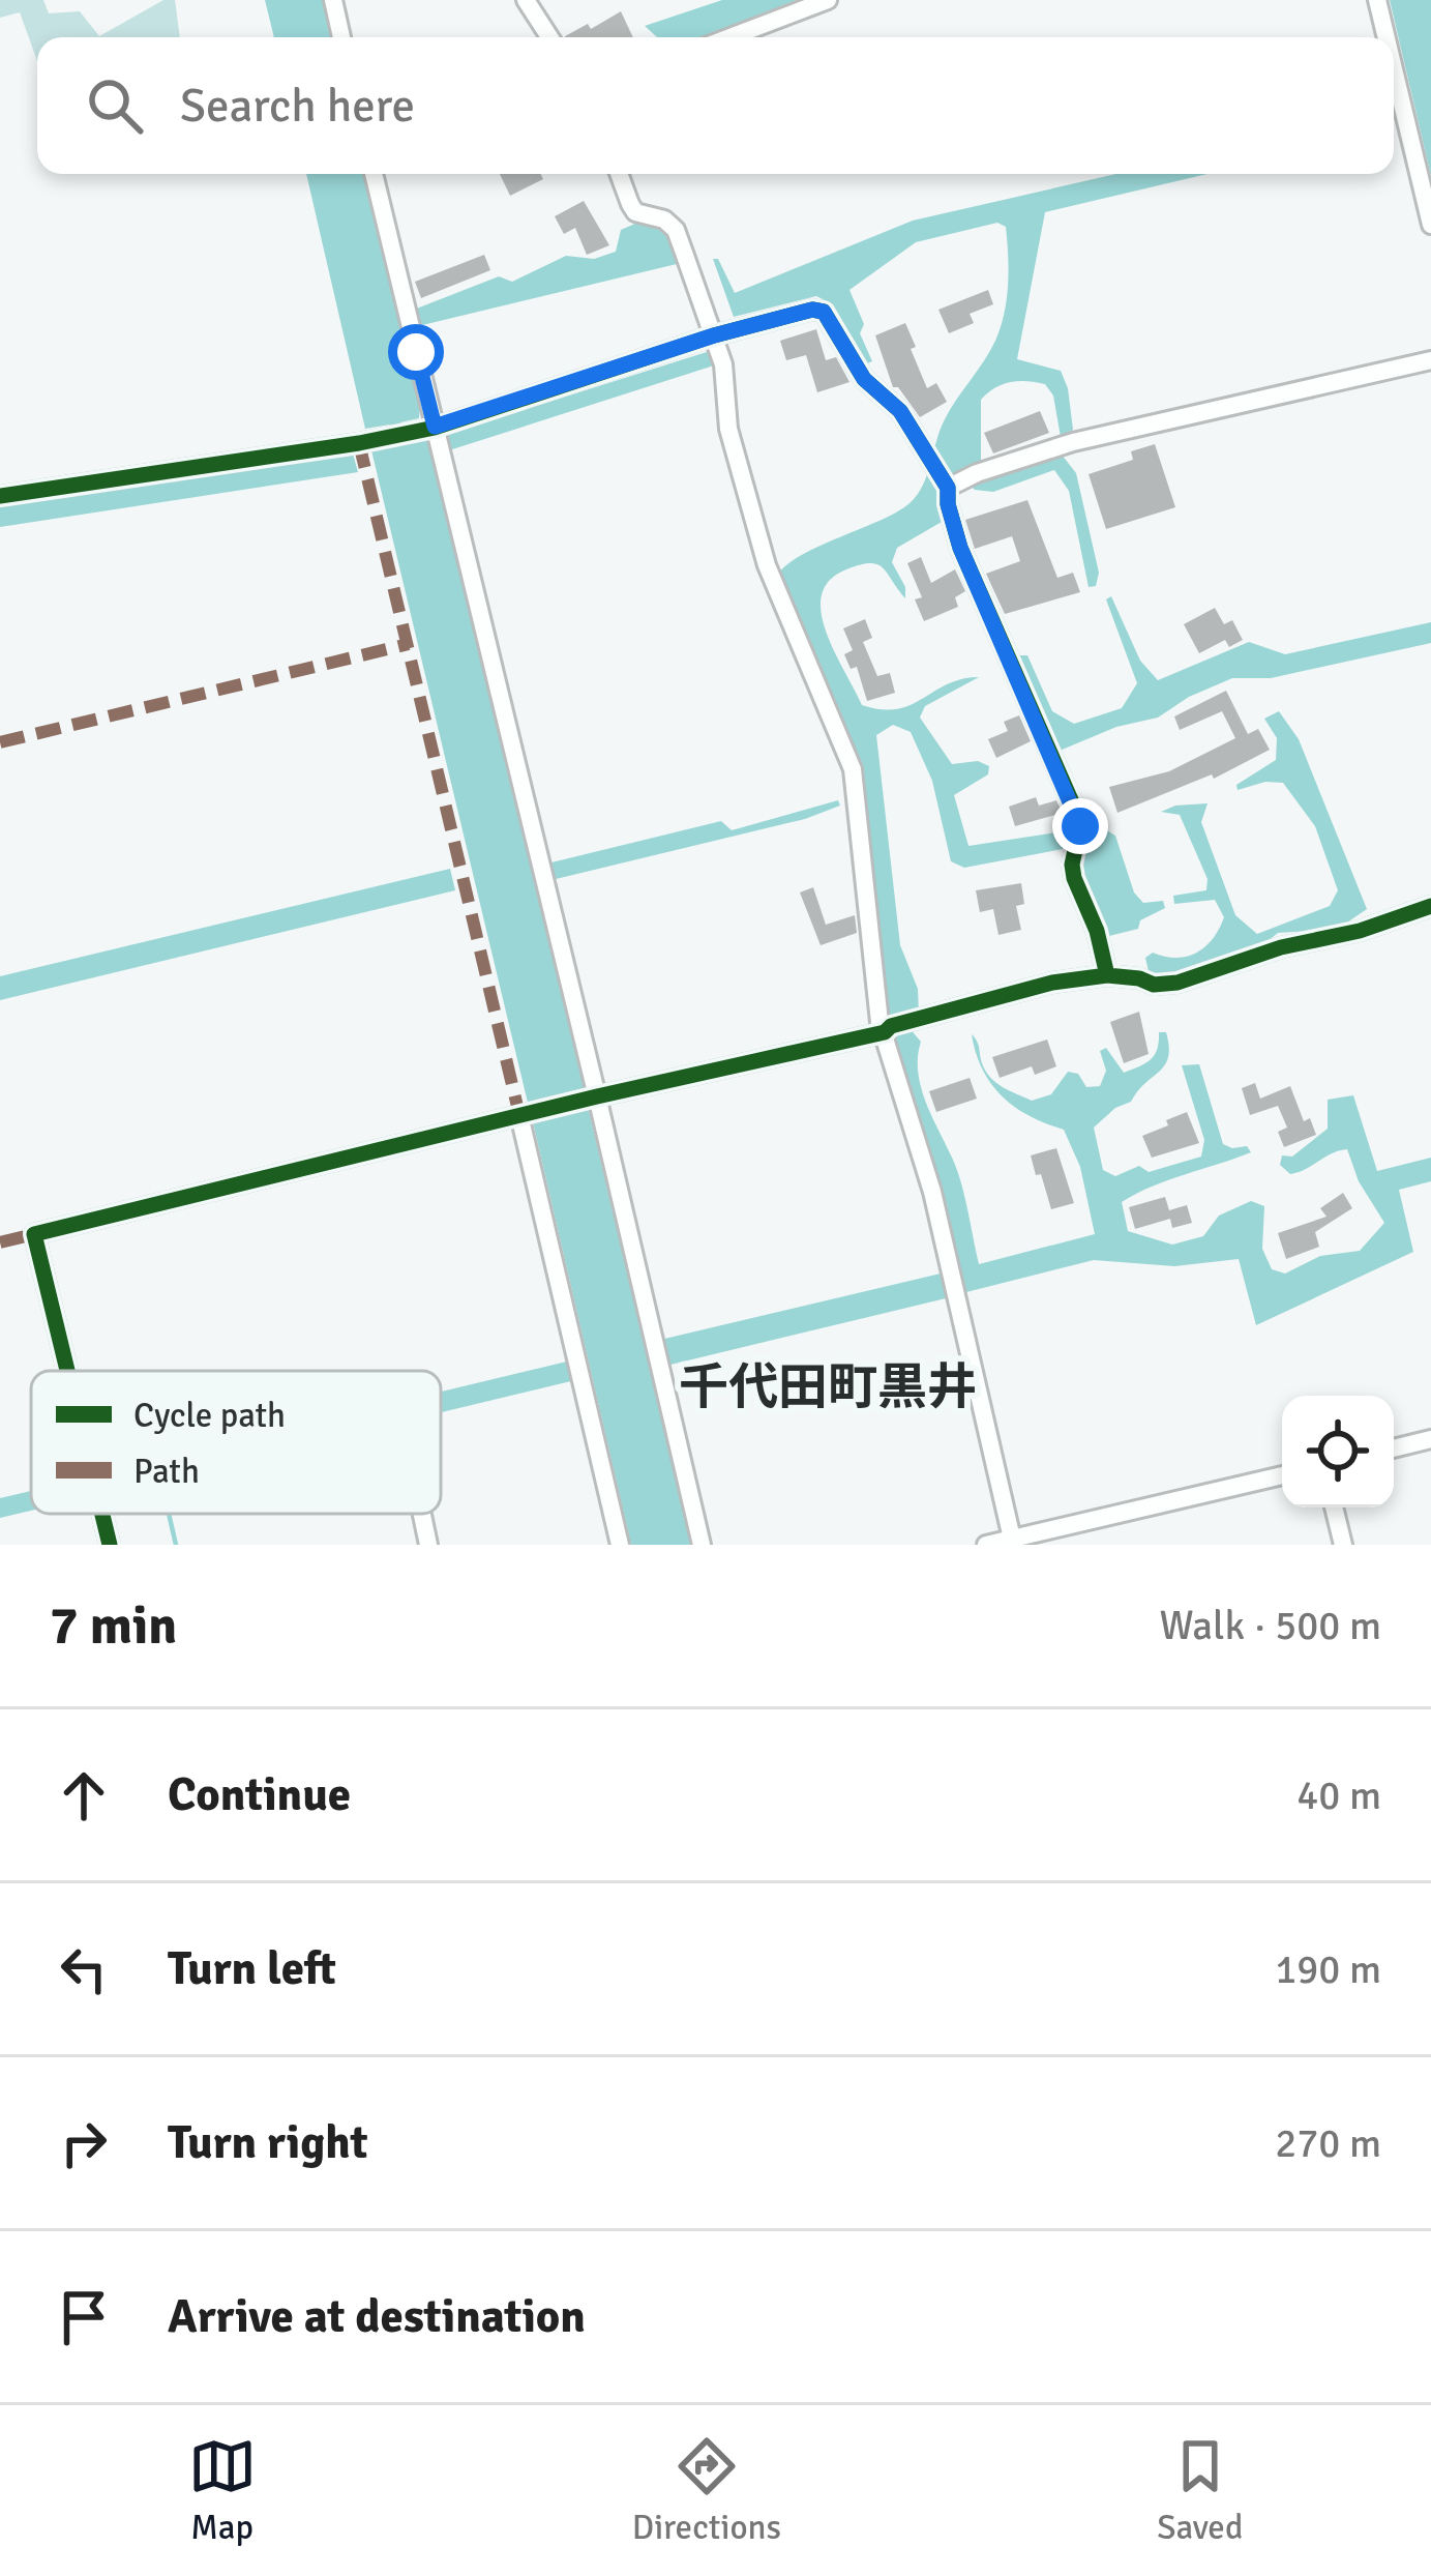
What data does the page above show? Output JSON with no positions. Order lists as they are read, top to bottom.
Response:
{
  "districts": ["千代田町黒井"],
  "legend": ["Cycle path", "Path"],
  "page": {
    "search": "Search here",
    "heading": ["7 min", "Walk · 500 m"],
    "list": [
      ["Continue", "40 m"],
      ["Turn left", "190 m"],
      ["Turn right", "270 m"],
      "Arrive at destination"
    ],
    "nav": ["Map", "Directions", "Saved"]
  }
}
